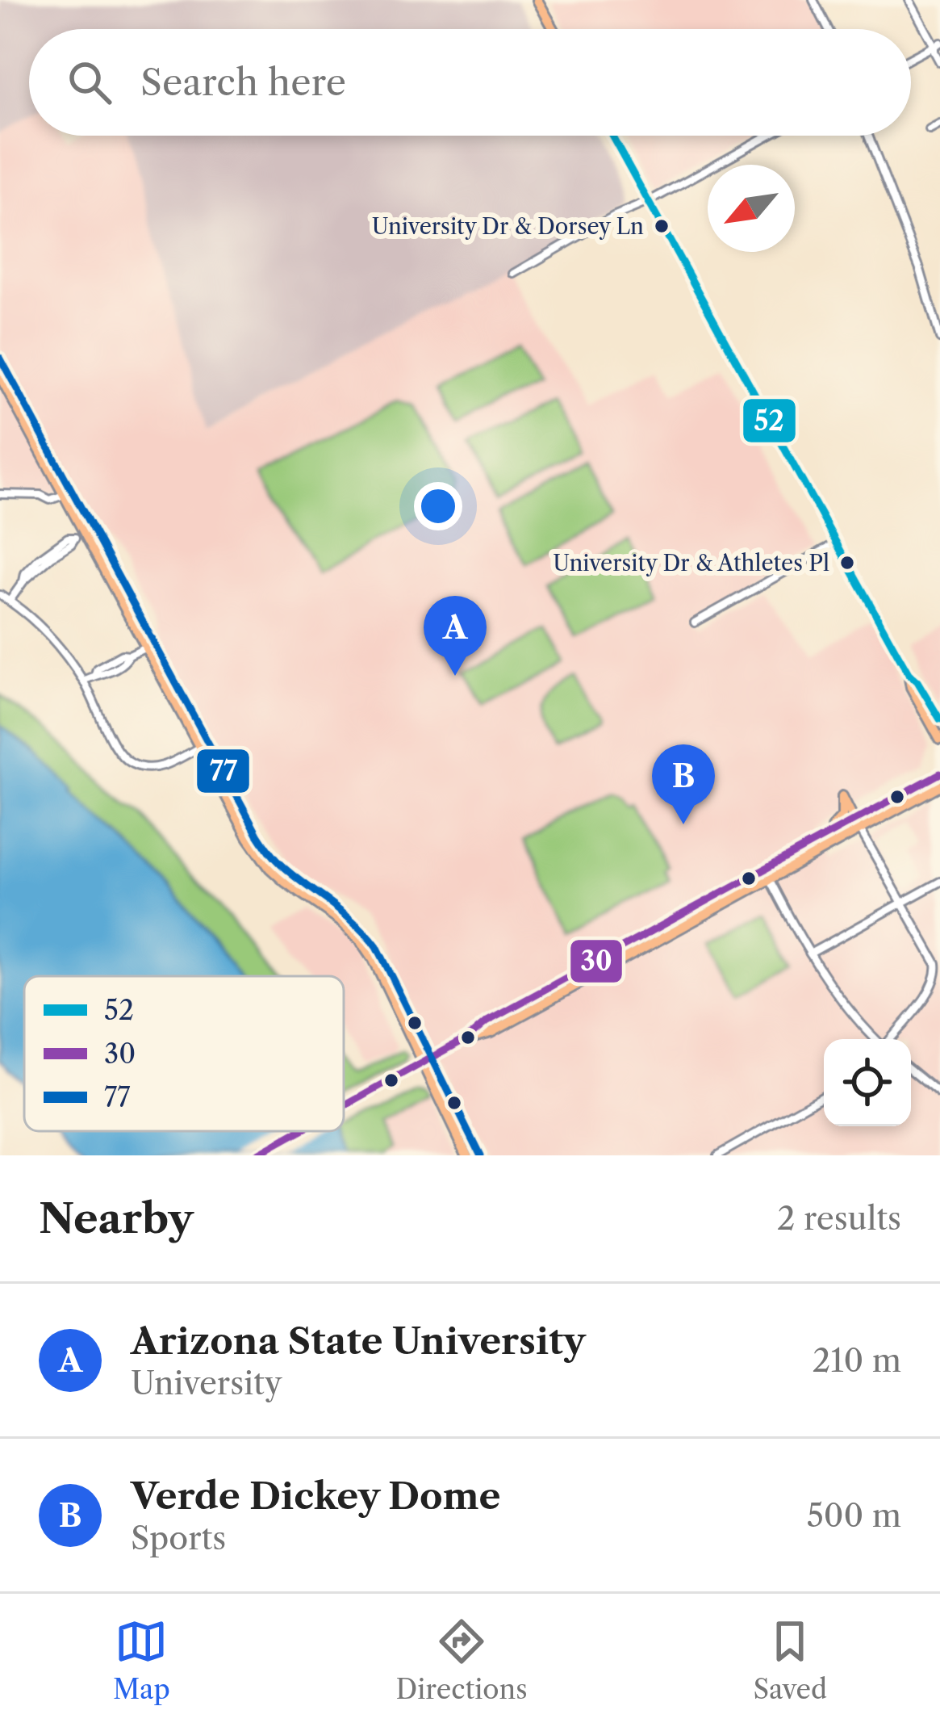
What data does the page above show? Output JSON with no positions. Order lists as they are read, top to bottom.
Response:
{
  "places": ["University Dr & Dorsey Ln", "University Dr & Athletes Pl"],
  "lines": ["transit line 52", "transit line 77", "transit line 30"],
  "legend": ["52", "30", "77"],
  "north": "bottom left",
  "page": {
    "search": "Search here",
    "pins": ["A", "B"],
    "heading": ["Nearby", "2 results"],
    "list": [
      {
        "mark": "A",
        "name": "Arizona State University",
        "note": "University",
        "value": "210 m"
      },
      {
        "mark": "B",
        "name": "Verde Dickey Dome",
        "note": "Sports",
        "value": "500 m"
      }
    ],
    "nav": ["Map", "Directions", "Saved"]
  }
}
